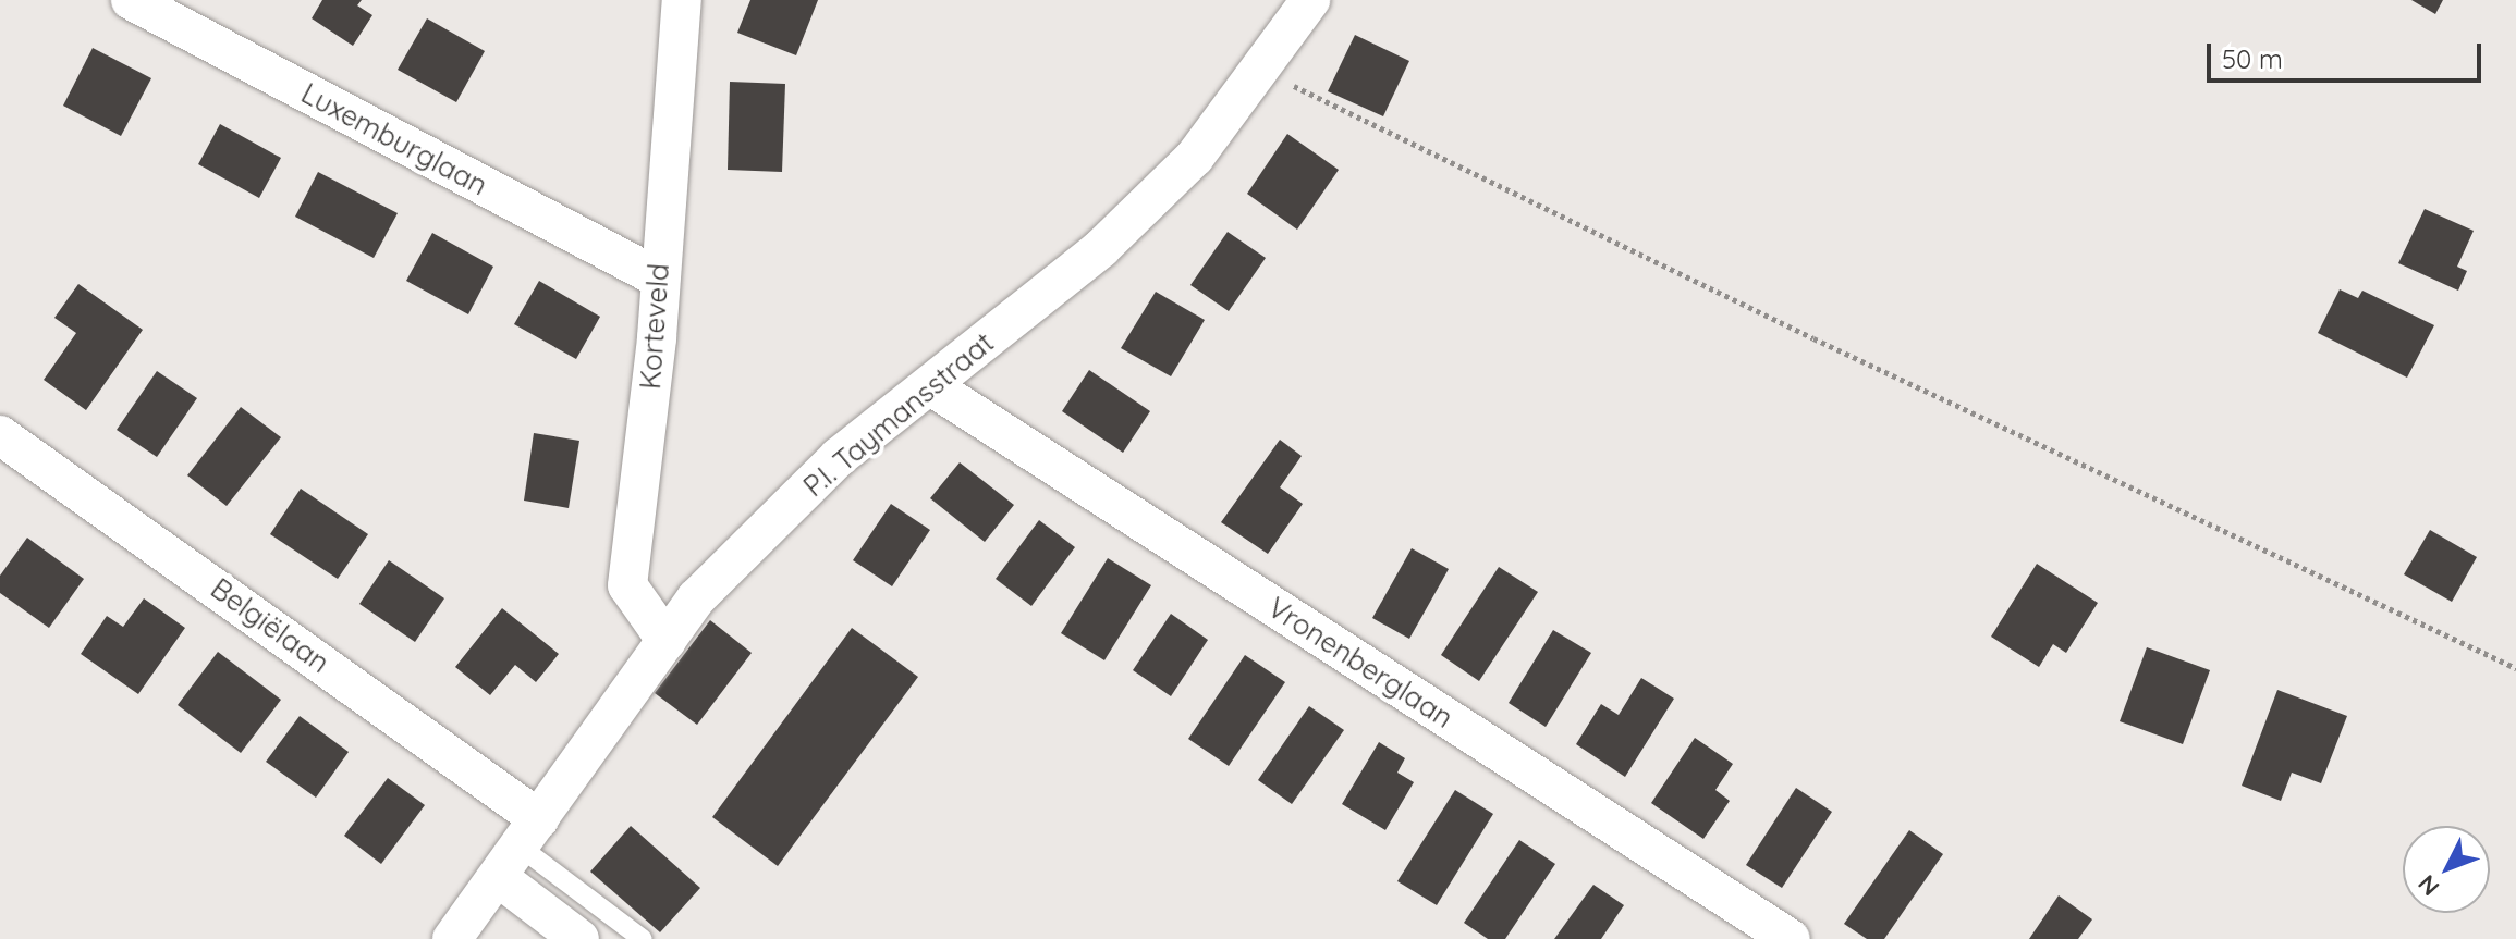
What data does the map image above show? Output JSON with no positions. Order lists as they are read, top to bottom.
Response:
{
  "streets": {
    "street": [
      "Luxemburglaan",
      "Korteveld",
      "P.I. Taymansstraat",
      "Belgiëlaan",
      "Vronenberglaan"
    ]
  },
  "crossings": [
    ["Luxemburglaan", "Korteveld"],
    ["Korteveld", "P.I. Taymansstraat"],
    ["P.I. Taymansstraat", "Belgiëlaan"],
    ["P.I. Taymansstraat", "Vronenberglaan"]
  ],
  "scale_bar": "50 m",
  "north": "bottom left"
}
